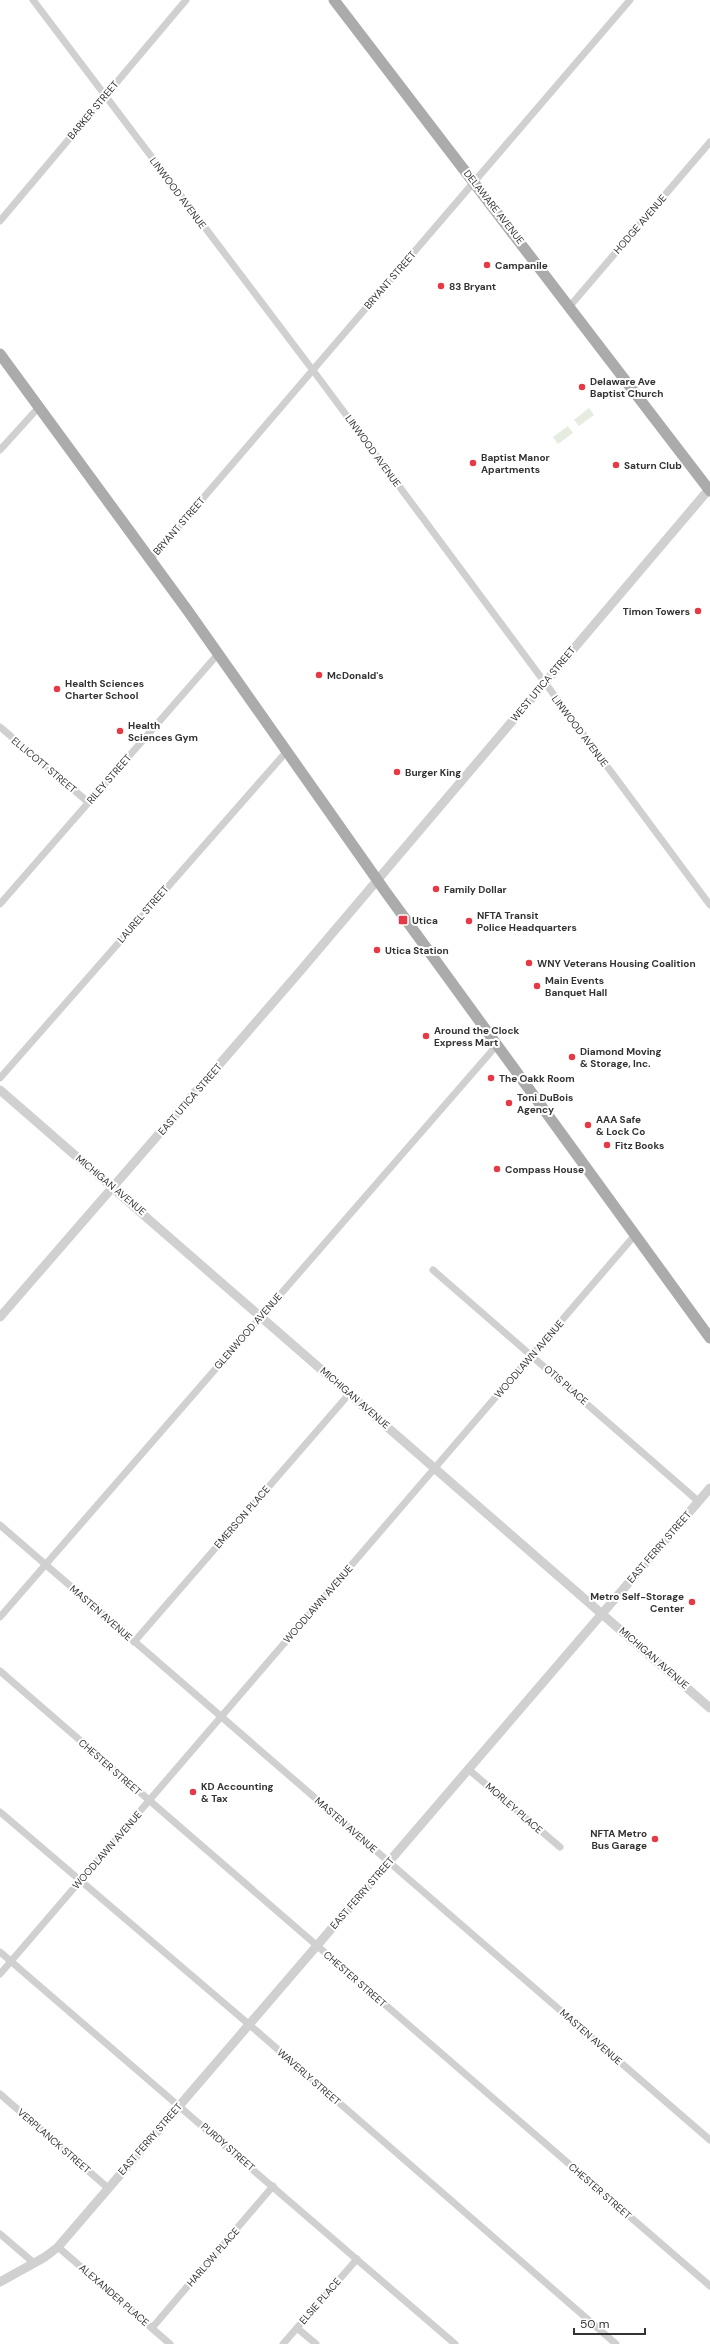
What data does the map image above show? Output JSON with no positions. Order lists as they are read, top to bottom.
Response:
{
  "streets": {
    "main road": ["DELAWARE AVENUE"],
    "street": [
      "BARKER STREET",
      "LINWOOD AVENUE",
      "HODGE AVENUE",
      "BRYANT STREET",
      "WEST UTICA STREET",
      "ELLICOTT STREET",
      "RILEY STREET",
      "LAUREL STREET",
      "EAST UTICA STREET",
      "MICHIGAN AVENUE",
      "GLENWOOD AVENUE",
      "WOODLAWN AVENUE",
      "OTIS PLACE",
      "EMERSON PLACE",
      "EAST FERRY STREET",
      "MASTEN AVENUE",
      "CHESTER STREET",
      "MORLEY PLACE",
      "WAVERLY STREET",
      "VERPLANCK STREET",
      "PURDY STREET",
      "HARLOW PLACE",
      "ALEXANDER PLACE",
      "ELSIE PLACE"
    ]
  },
  "crossings": [
    ["BARKER STREET", "LINWOOD AVENUE"],
    ["LINWOOD AVENUE", "BRYANT STREET"],
    ["LINWOOD AVENUE", "WEST UTICA STREET"],
    ["DELAWARE AVENUE", "HODGE AVENUE"],
    ["DELAWARE AVENUE", "BRYANT STREET"],
    ["DELAWARE AVENUE", "WEST UTICA STREET"],
    ["WEST UTICA STREET", "EAST UTICA STREET"],
    ["ELLICOTT STREET", "RILEY STREET"],
    ["EAST UTICA STREET", "MICHIGAN AVENUE"],
    ["MICHIGAN AVENUE", "GLENWOOD AVENUE"],
    ["MICHIGAN AVENUE", "WOODLAWN AVENUE"],
    ["MICHIGAN AVENUE", "EMERSON PLACE"],
    ["MICHIGAN AVENUE", "EAST FERRY STREET"],
    ["GLENWOOD AVENUE", "MASTEN AVENUE"],
    ["WOODLAWN AVENUE", "OTIS PLACE"],
    ["WOODLAWN AVENUE", "MASTEN AVENUE"],
    ["WOODLAWN AVENUE", "CHESTER STREET"],
    ["WOODLAWN AVENUE", "WAVERLY STREET"],
    ["WOODLAWN AVENUE", "PURDY STREET"],
    ["OTIS PLACE", "EAST FERRY STREET"],
    ["EMERSON PLACE", "MASTEN AVENUE"],
    ["EAST FERRY STREET", "MASTEN AVENUE"],
    ["EAST FERRY STREET", "CHESTER STREET"],
    ["EAST FERRY STREET", "MORLEY PLACE"],
    ["EAST FERRY STREET", "WAVERLY STREET"],
    ["EAST FERRY STREET", "VERPLANCK STREET"],
    ["EAST FERRY STREET", "PURDY STREET"],
    ["EAST FERRY STREET", "ALEXANDER PLACE"],
    ["PURDY STREET", "HARLOW PLACE"],
    ["PURDY STREET", "ELSIE PLACE"],
    ["HARLOW PLACE", "ALEXANDER PLACE"]
  ],
  "places": {
    "other": [
      "Campanile",
      "83 Bryant",
      "Delaware Ave Baptist Church",
      "Baptist Manor Apartments",
      "Saturn Club",
      "Timon Towers",
      "McDonald's",
      "Health Sciences Charter School",
      "Health Sciences Gym",
      "Burger King",
      "Family Dollar",
      "NFTA Transit Police Headquarters",
      "Utica Station",
      "WNY Veterans Housing Coalition",
      "Main Events Banquet Hall",
      "Around the Clock Express Mart",
      "Diamond Moving & Storage, Inc.",
      "The Oakk Room",
      "Toni DuBois Agency",
      "AAA Safe & Lock Co",
      "Fitz Books",
      "Compass House",
      "Metro Self-Storage Center",
      "KD Accounting & Tax",
      "NFTA Metro Bus Garage"
    ],
    "transit": ["Utica"]
  },
  "scale_bar": "50 m"
}
